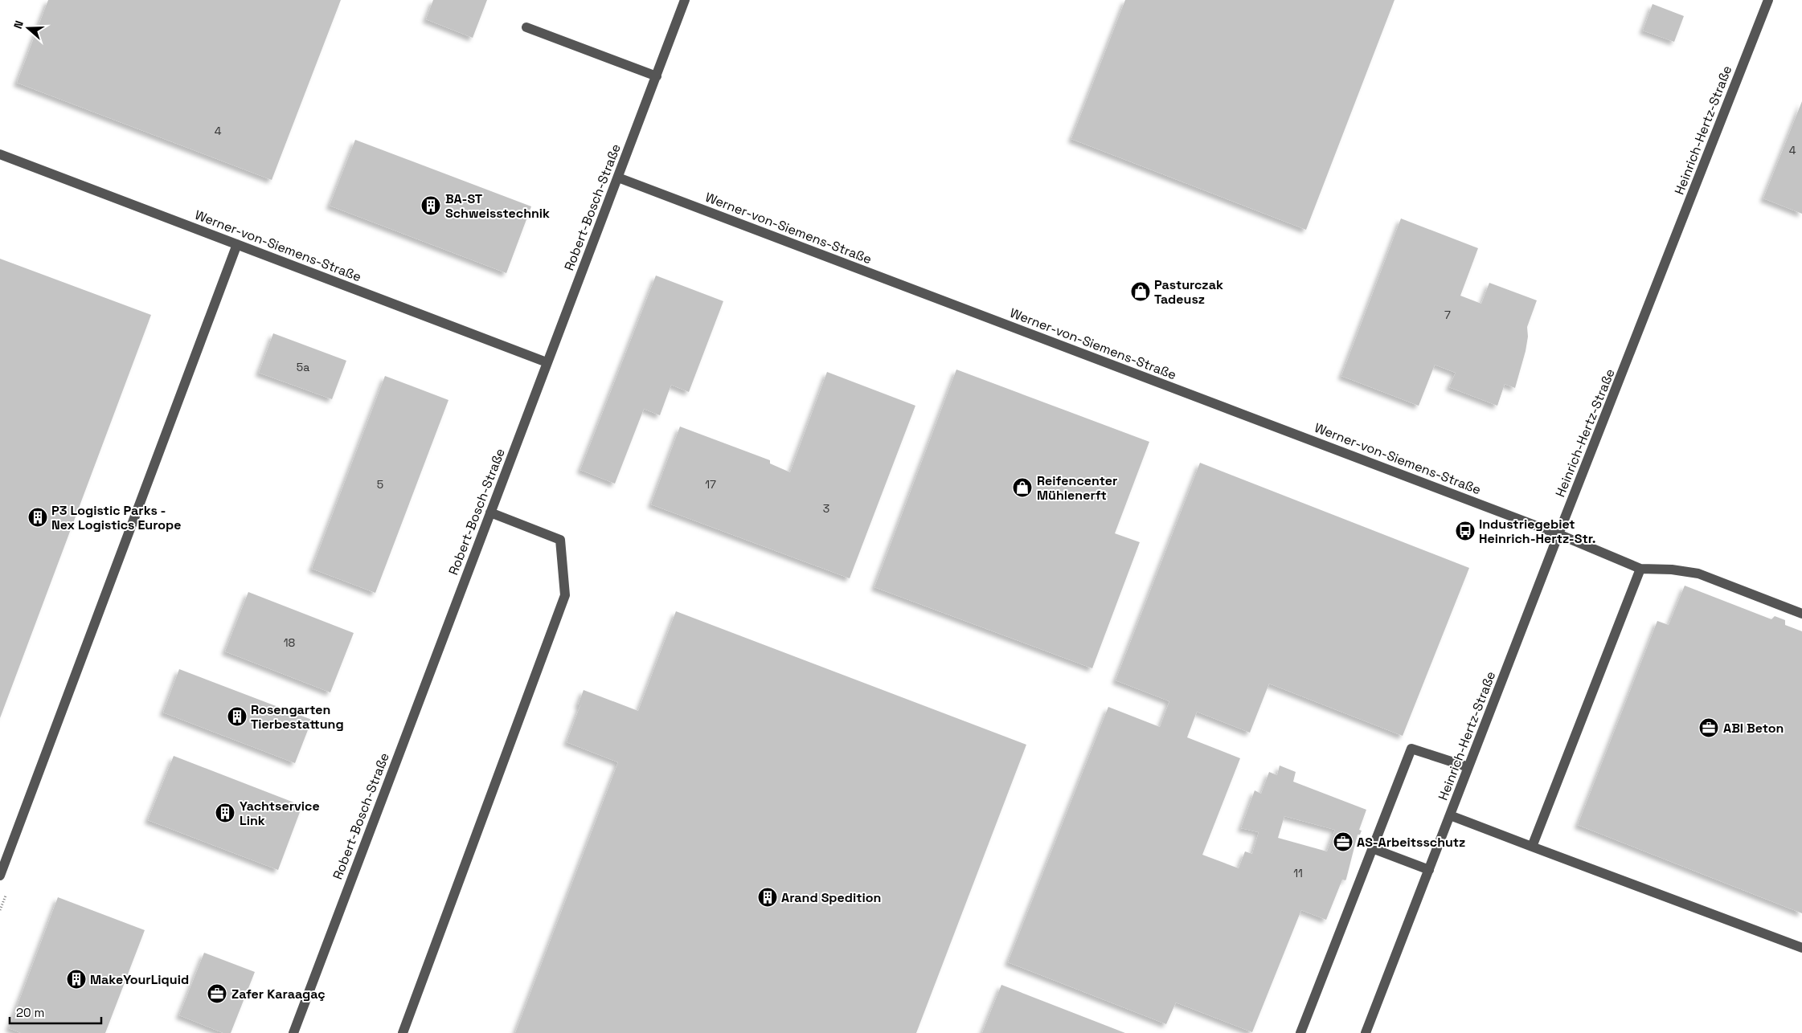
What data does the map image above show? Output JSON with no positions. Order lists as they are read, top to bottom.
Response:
{
  "streets": {
    "street": ["Heinrich-Hertz-Straße", "Robert-Bosch-Straße", "Werner-von-Siemens-Straße"]
  },
  "crossings": [
    ["Heinrich-Hertz-Straße", "Werner-von-Siemens-Straße"],
    ["Robert-Bosch-Straße", "Werner-von-Siemens-Straße"]
  ],
  "places": {
    "building": [
      "BA-ST Schweisstechnik",
      "P3 Logistic Parks - Nex Logistics Europe",
      "Rosengarten Tierbestattung",
      "Yachtservice Link",
      "Arand Spedition",
      "MakeYourLiquid"
    ],
    "shop": ["Pasturczak Tadeusz", "Reifencenter Mühlenerft"],
    "bus stop": ["Industriegebiet Heinrich-Hertz-Str."],
    "office": ["ABI Beton", "AS-Arbeitsschutz", "Zafer Karaagaç"]
  },
  "house_numbers": [
    "4",
    "4",
    "7",
    "5a",
    "5",
    "17",
    "3",
    "18",
    "11"
  ],
  "scale_bar": "20 m",
  "north": "left"
}
